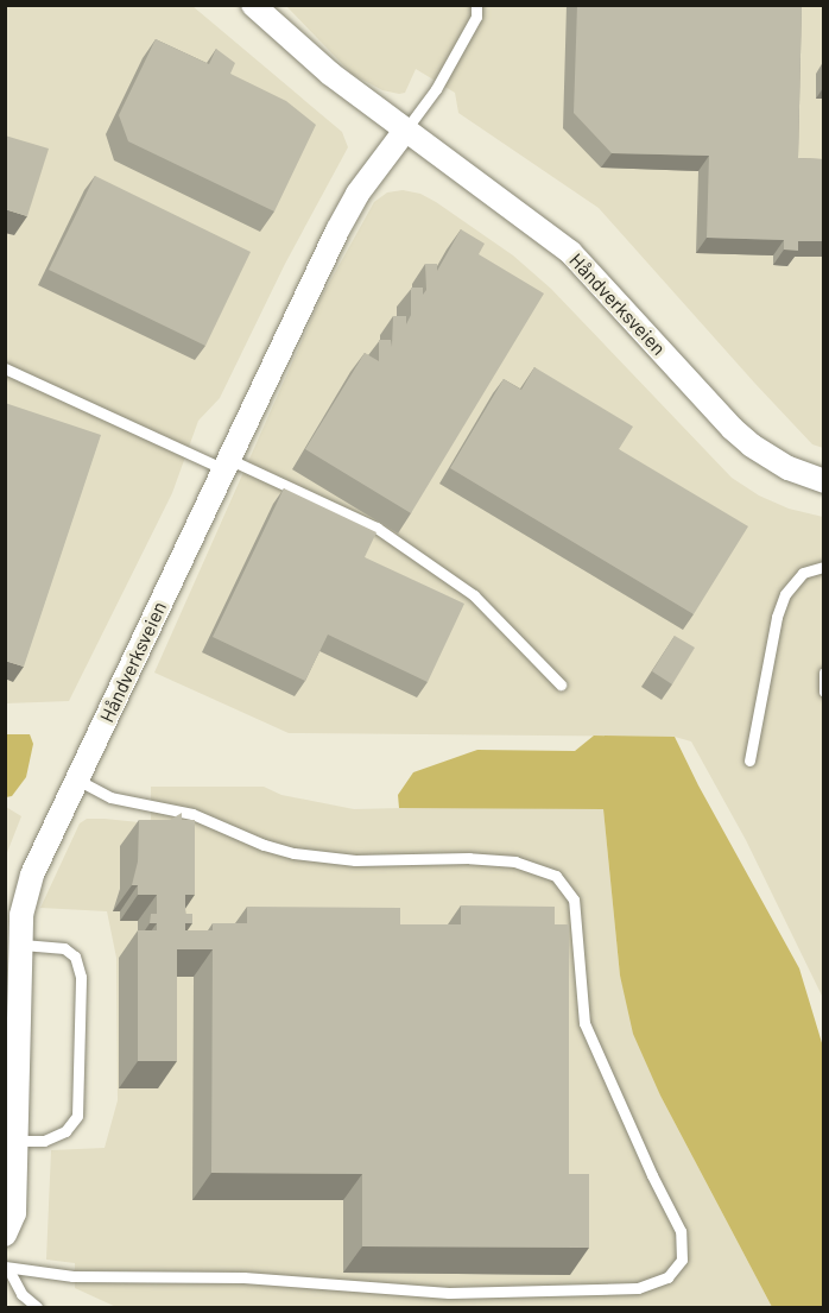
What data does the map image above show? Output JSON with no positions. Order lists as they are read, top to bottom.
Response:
{
  "streets": {
    "street": ["Håndverksveien"]
  }
}
